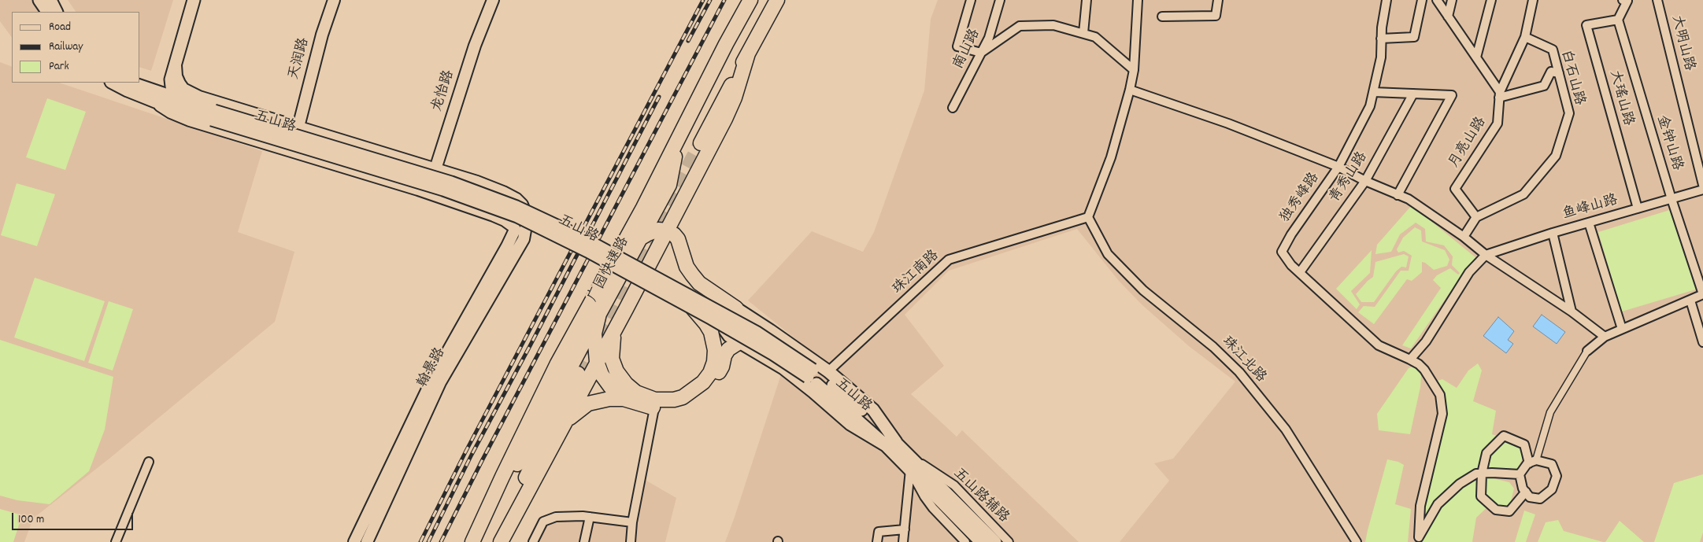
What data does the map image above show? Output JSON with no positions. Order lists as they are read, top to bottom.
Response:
{
  "streets": {
    "highway": ["广园快速路"],
    "main road": ["五山路"],
    "street": [
      "大明山路",
      "南山路",
      "天润路",
      "白石山路",
      "龙怡路",
      "大瑶山路",
      "月亮山路",
      "金钟山路",
      "青秀山路",
      "独秀峰路",
      "鱼峰山路",
      "珠江南路",
      "珠江北路",
      "翰景路",
      "五山路辅路"
    ]
  },
  "crossings": [
    ["白石山路", "月亮山路"],
    ["龙怡路", "翰景路"],
    ["大瑶山路", "金钟山路"],
    ["大瑶山路", "鱼峰山路"],
    ["五山路", "五山路辅路"],
    ["金钟山路", "鱼峰山路"],
    ["青秀山路", "独秀峰路"],
    ["珠江南路", "珠江北路"]
  ],
  "legend": ["Road", "Railway", "Park"],
  "scale_bar": "100 m"
}
